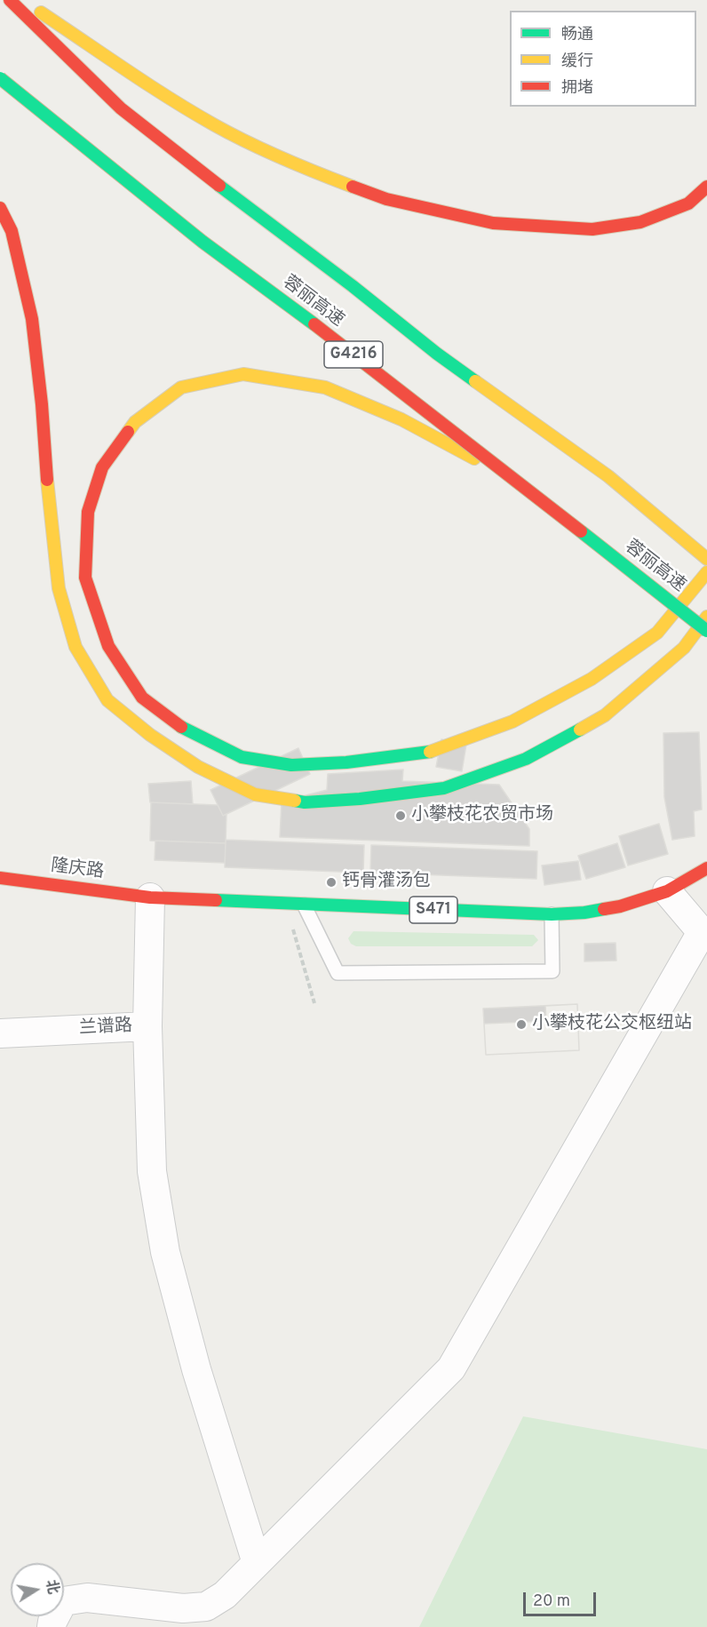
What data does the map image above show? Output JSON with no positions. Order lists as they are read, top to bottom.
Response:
{
  "streets": {
    "main road": [
      "蓉丽高速",
      "G4216",
      "隆庆路",
      "S471"
    ],
    "street": ["兰谱路"]
  },
  "crossings": [
    ["隆庆路", "S471"],
    ["隆庆路", "兰谱路"],
    ["S471", "兰谱路"]
  ],
  "places": ["小攀枝花农贸市场", "钙骨灌汤包", "小攀枝花公交枢纽站"],
  "legend": ["畅通", "缓行", "拥堵"],
  "scale_bar": "20 m",
  "north": "right"
}
